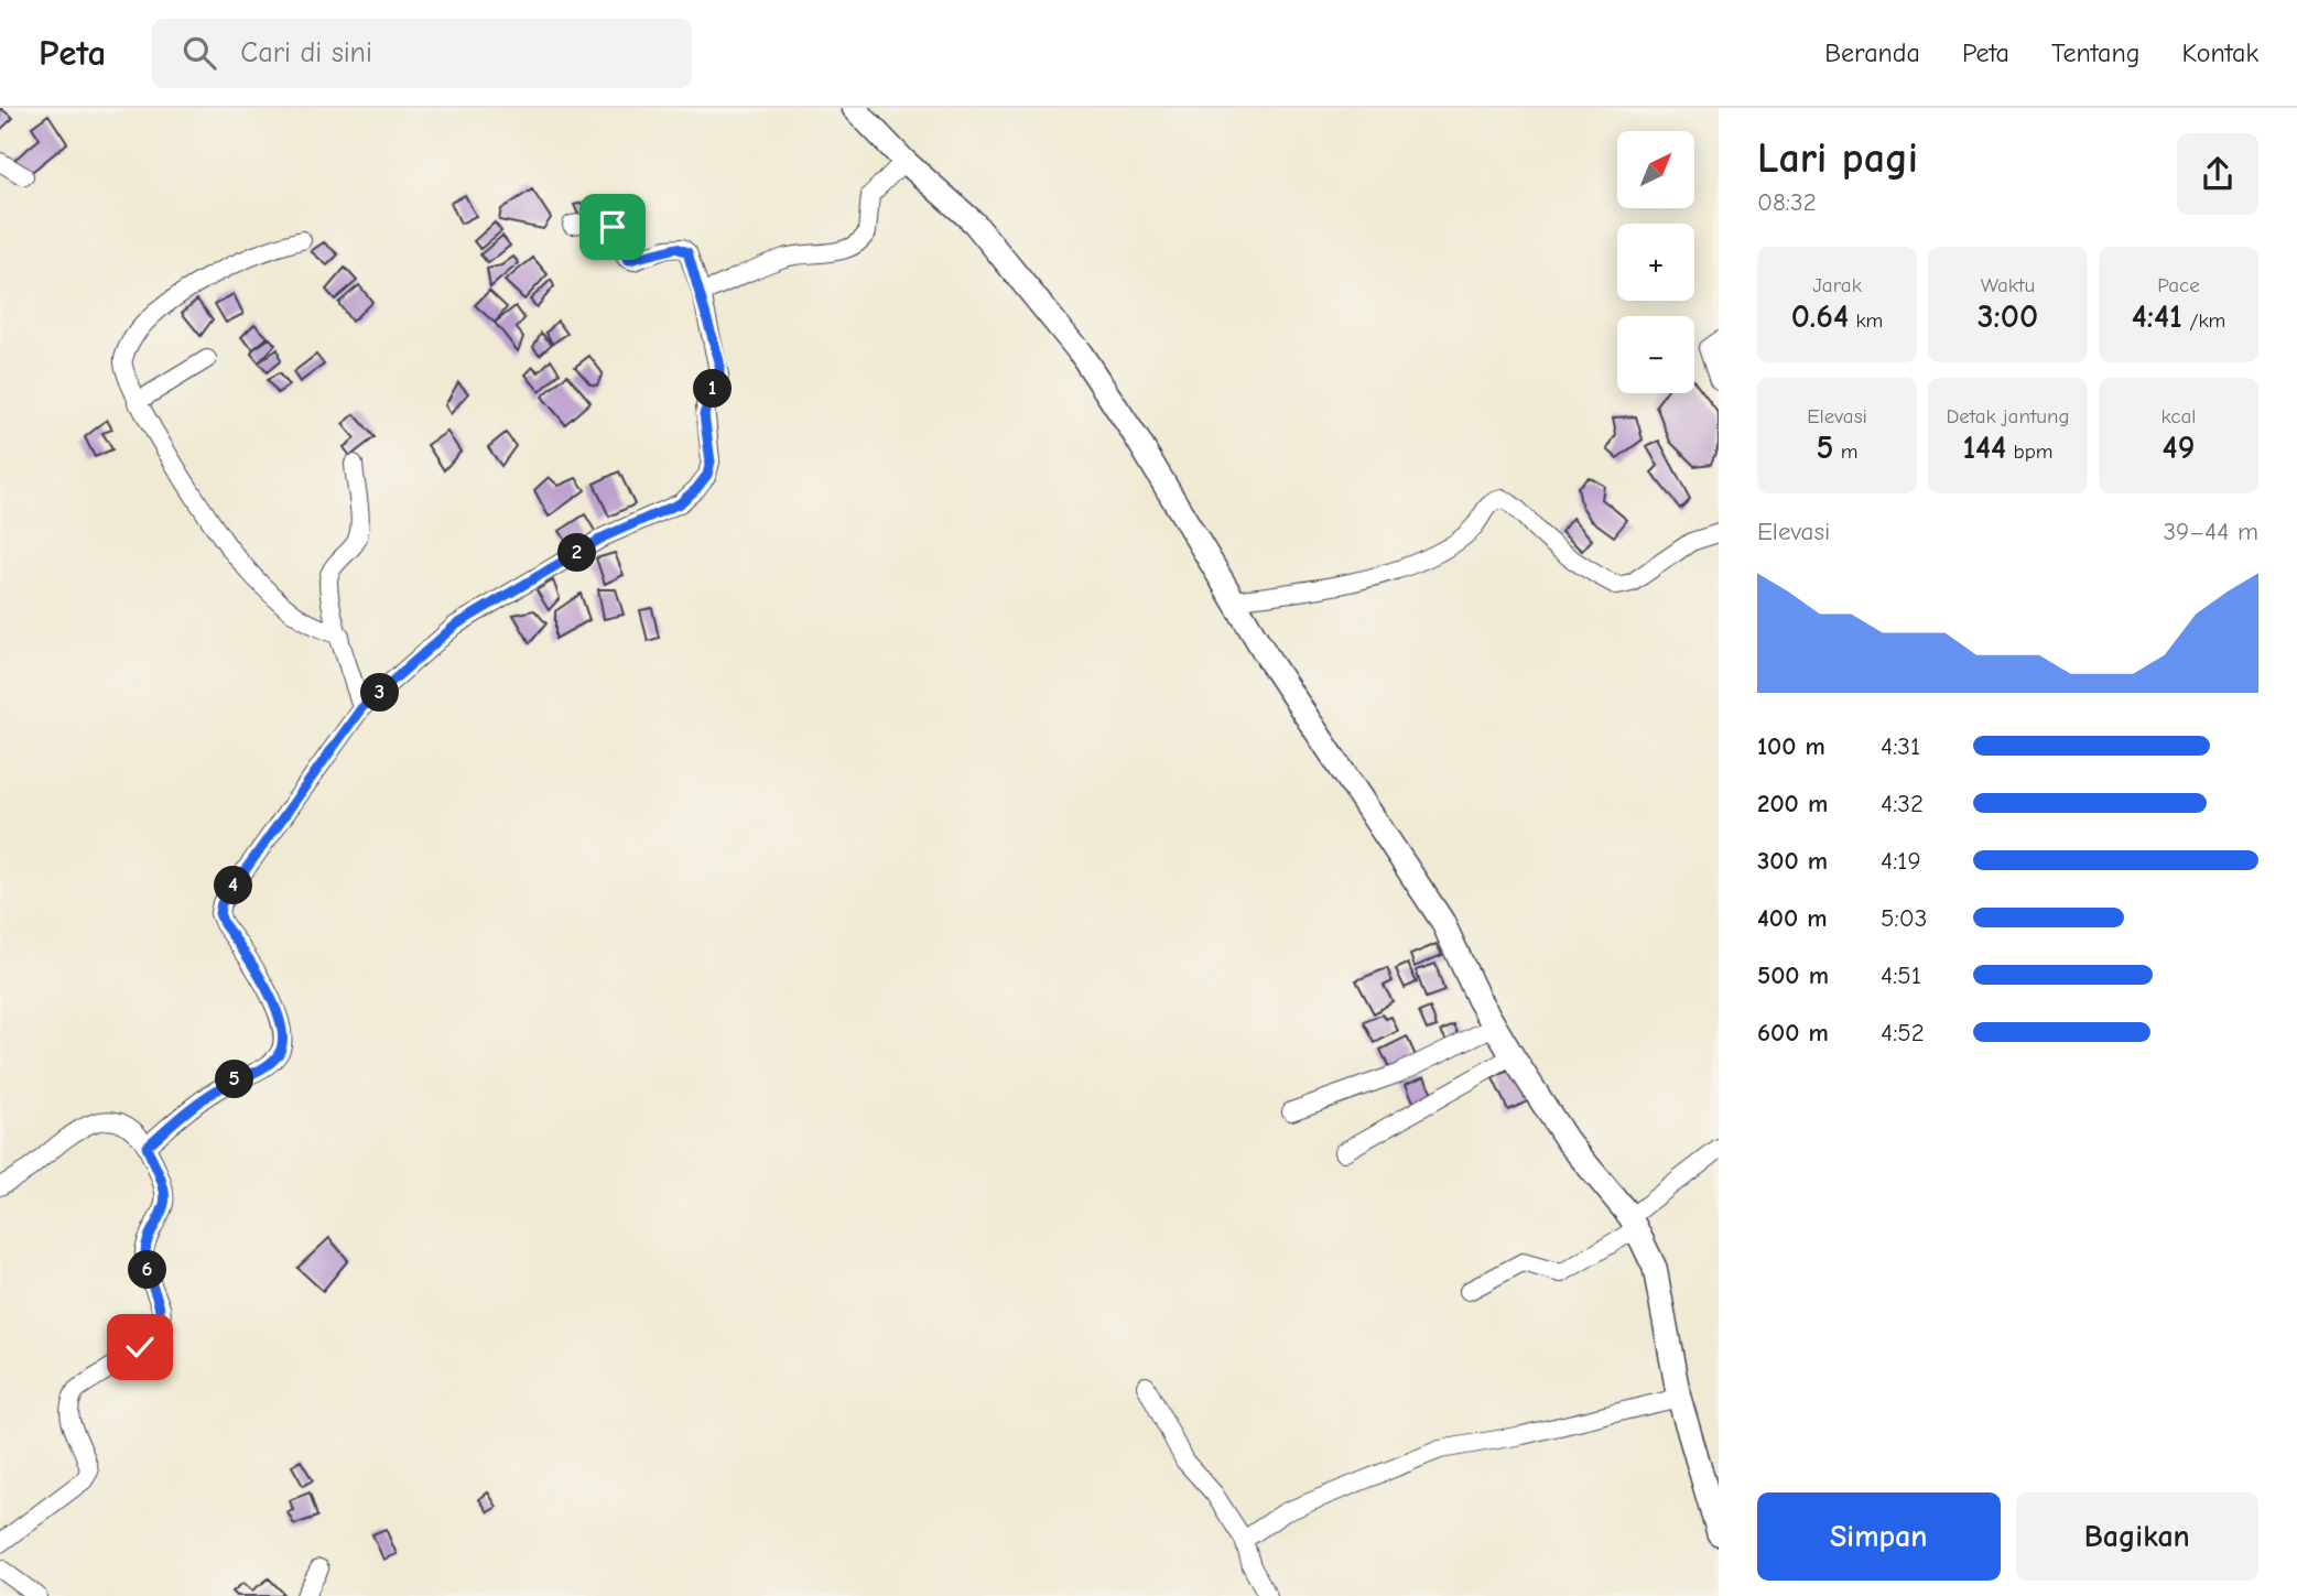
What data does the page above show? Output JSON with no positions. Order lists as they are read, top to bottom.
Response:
{
  "north": "top right",
  "page": {
    "header": "Peta",
    "search": "Cari di sini",
    "nav": [
      "Beranda",
      "Peta",
      "Tentang",
      "Kontak"
    ],
    "heading": ["Lari pagi", "08:32"],
    "map_buttons": ["+", "−"],
    "stats": [
      ["Jarak", "0.64 km"],
      ["Waktu", "3:00"],
      ["Pace", "4:41 /km"],
      ["Elevasi", "5 m"],
      ["Detak jantung", "144 bpm"],
      ["kcal", "49"]
    ],
    "pins": [
      "1",
      "2",
      "3",
      "4",
      "5",
      "6"
    ],
    "chart": ["Elevasi", "39–44 m"],
    "list": [
      {
        "name": "100 m",
        "note": "4:31"
      },
      {
        "name": "200 m",
        "note": "4:32"
      },
      {
        "name": "300 m",
        "note": "4:19"
      },
      {
        "name": "400 m",
        "note": "5:03"
      },
      {
        "name": "500 m",
        "note": "4:51"
      },
      {
        "name": "600 m",
        "note": "4:52"
      }
    ],
    "buttons": ["Simpan", "Bagikan"]
  }
}
